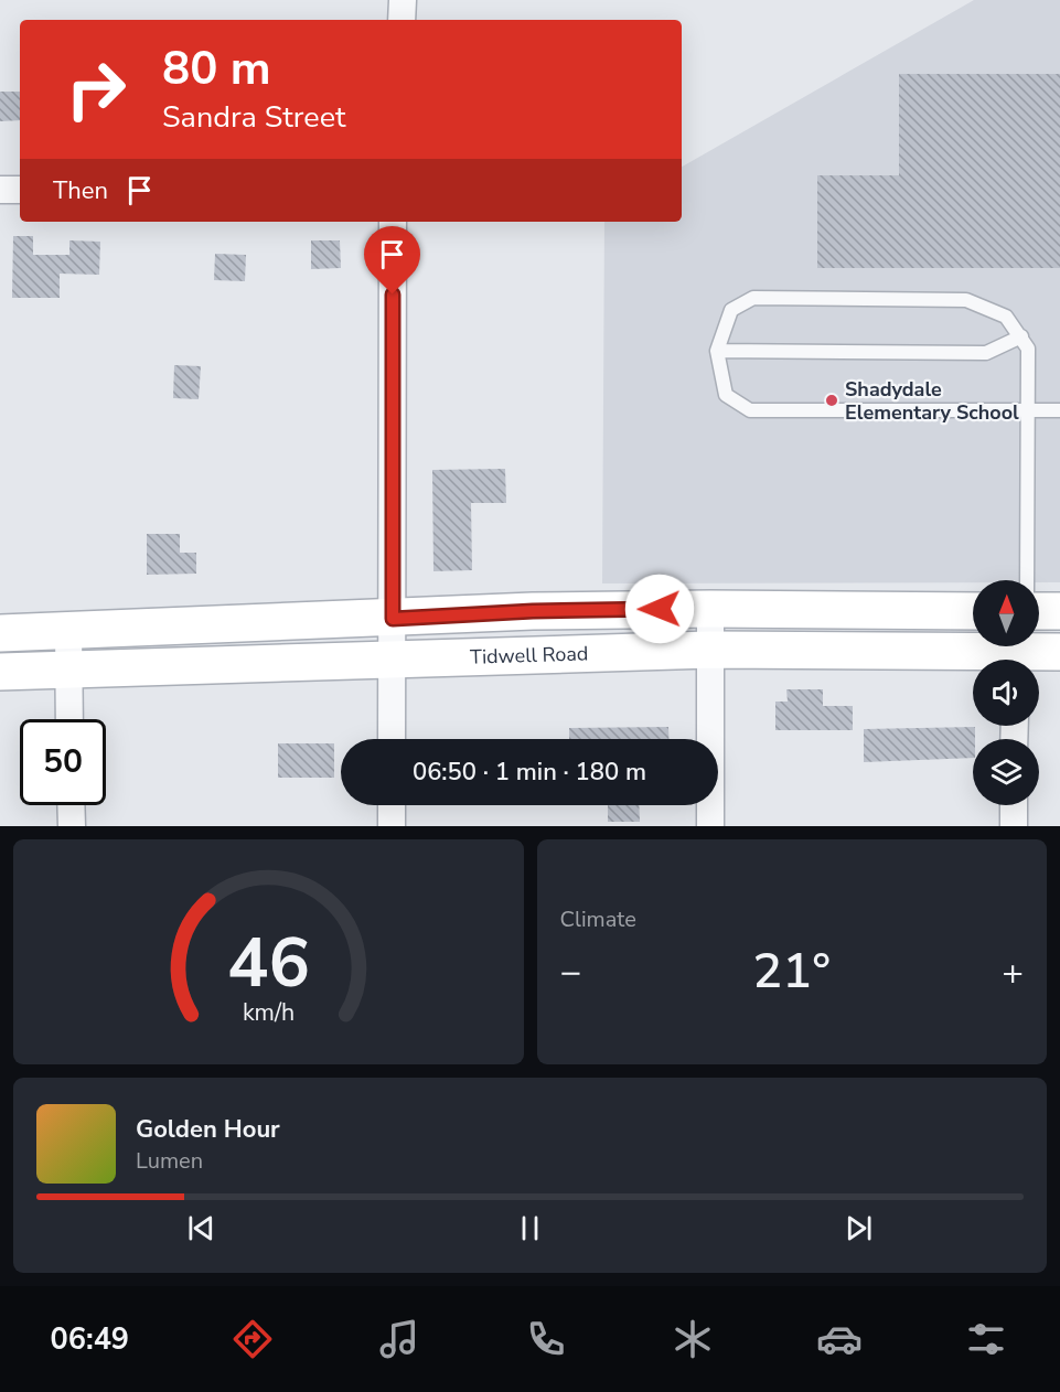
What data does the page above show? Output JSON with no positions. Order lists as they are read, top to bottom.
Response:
{
  "streets": {
    "main road": ["Tidwell Road"]
  },
  "places": ["Shadydale Elementary School"],
  "north": "top",
  "page": {
    "turn": ["80 m", "Sandra Street"],
    "then": "Then",
    "limit": "50",
    "trip": "06:50 · 1 min · 180 m",
    "tile": "Climate",
    "heat": ["−", "21°", "+"],
    "song": ["Golden Hour", "Lumen"],
    "tabs": "06:49",
    "gauge": ["46", "km/h"]
  }
}
